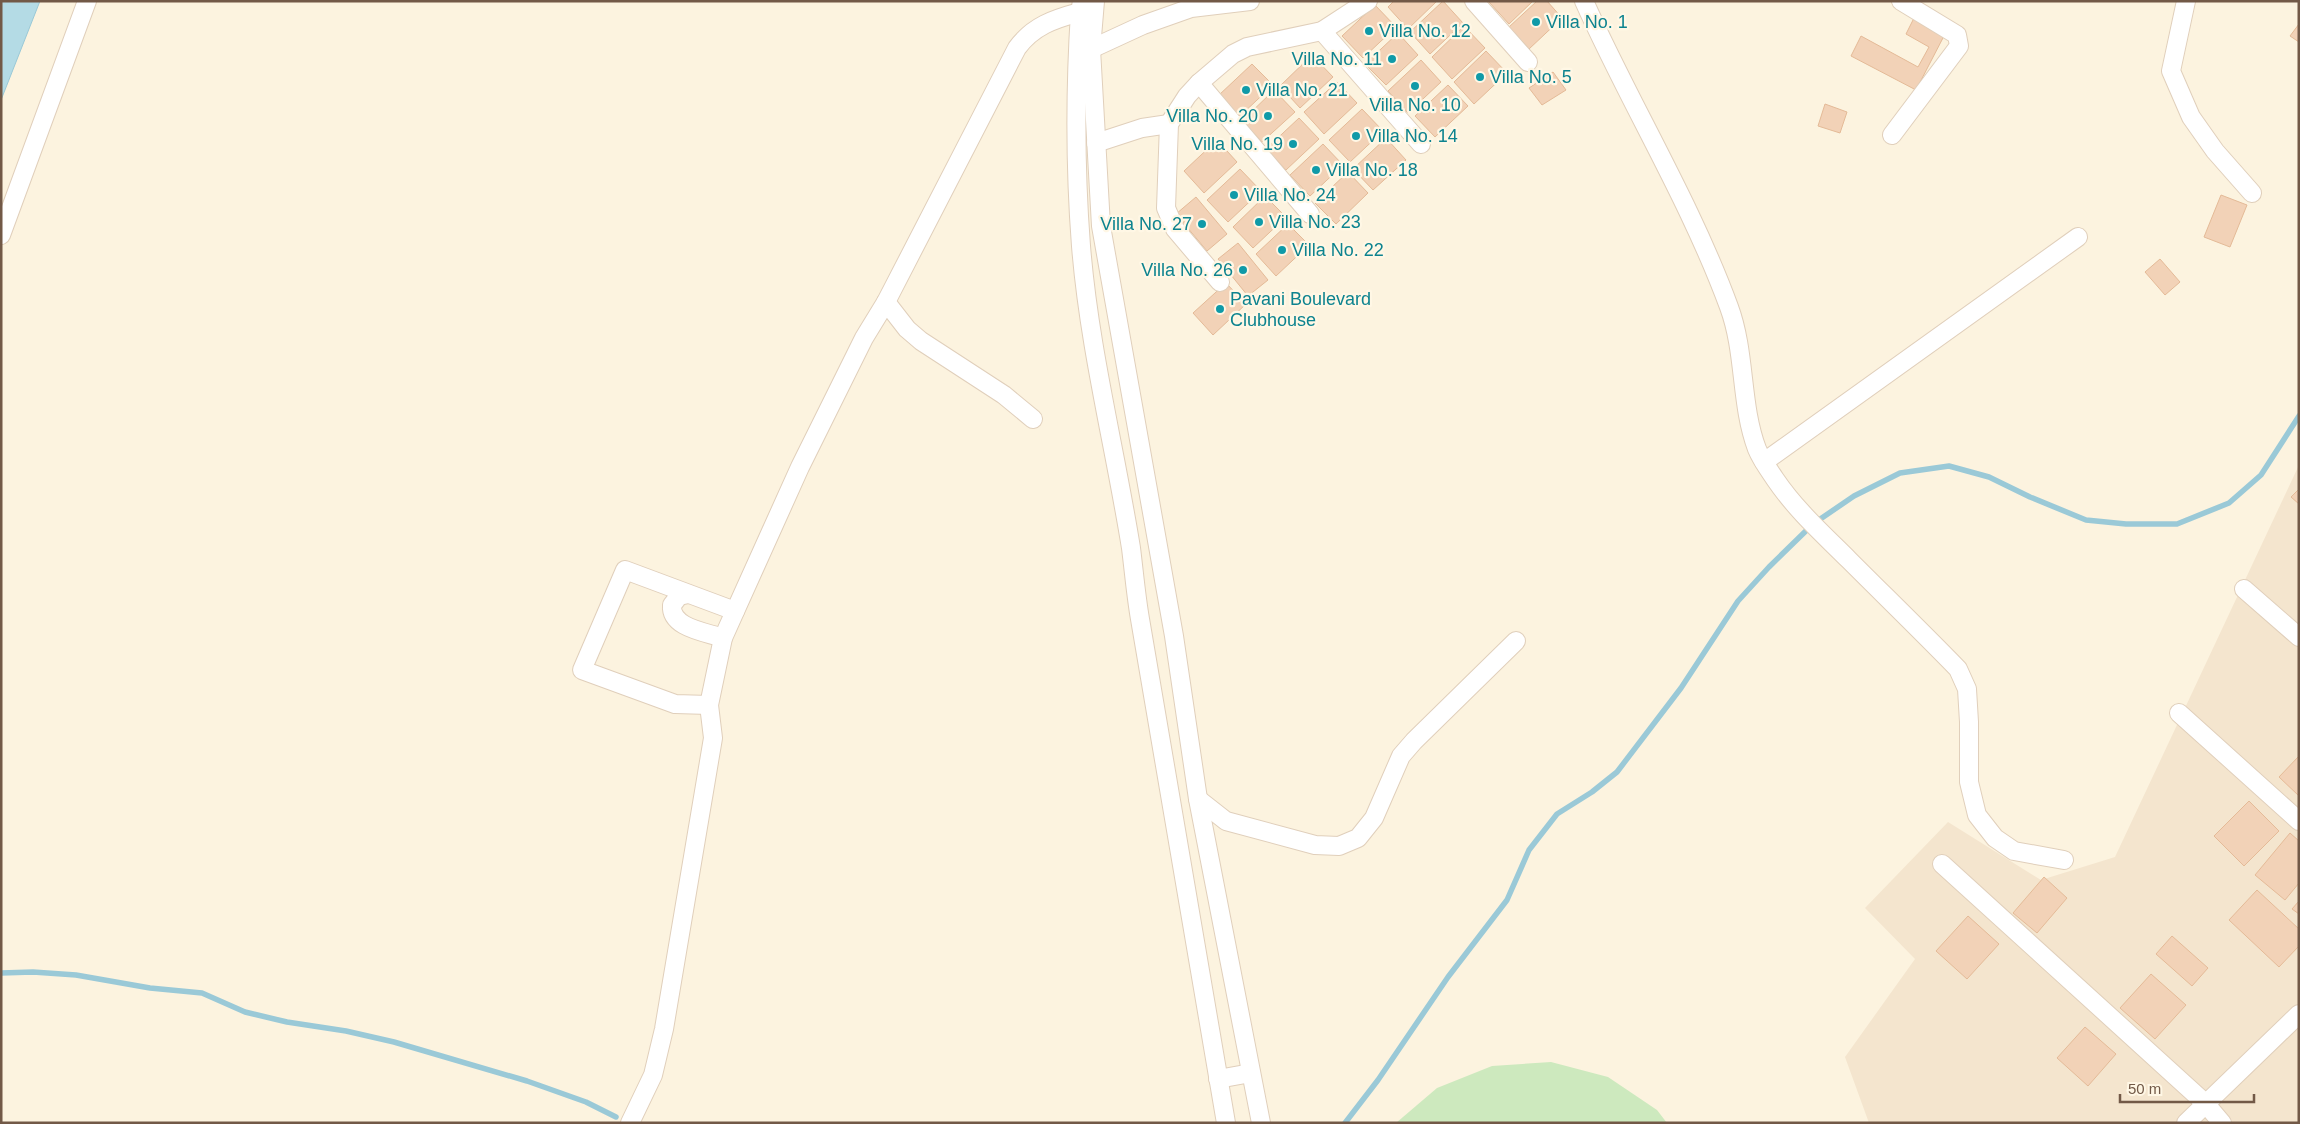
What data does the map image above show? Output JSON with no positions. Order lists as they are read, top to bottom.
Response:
{
  "places": [
    "Villa No. 1",
    "Villa No. 12",
    "Villa No. 11",
    "Villa No. 5",
    "Villa No. 10",
    "Villa No. 21",
    "Villa No. 20",
    "Villa No. 14",
    "Villa No. 19",
    "Villa No. 18",
    "Villa No. 24",
    "Villa No. 23",
    "Villa No. 27",
    "Villa No. 22",
    "Villa No. 26",
    "Pavani Boulevard Clubhouse"
  ],
  "scale_bar": "50 m"
}
